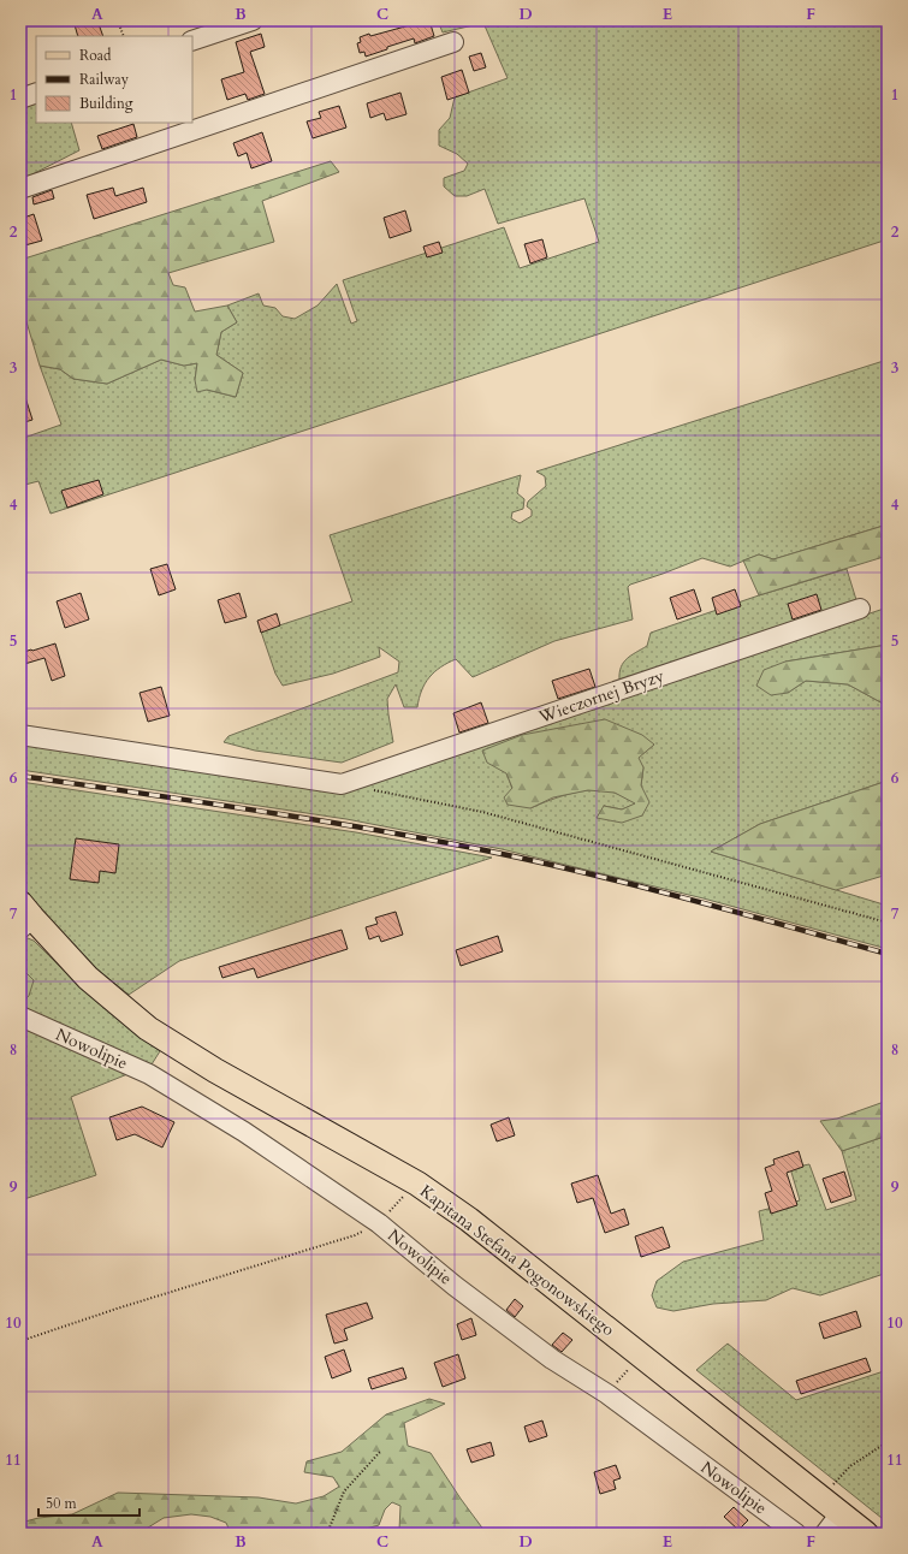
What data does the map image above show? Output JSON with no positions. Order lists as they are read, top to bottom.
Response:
{
  "streets": {
    "main road": ["Kapitana Stefana Pogonowskiego"],
    "street": ["Wieczornej Bryzy", "Nowolipie"]
  },
  "legend": ["Road", "Railway", "Building"],
  "scale_bar": "50 m",
  "grid": {
    "columns": [
      "A",
      "B",
      "C",
      "D",
      "E",
      "F"
    ],
    "rows": [
      "1",
      "2",
      "3",
      "4",
      "5",
      "6",
      "7",
      "8",
      "9",
      "10",
      "11"
    ]
  }
}
